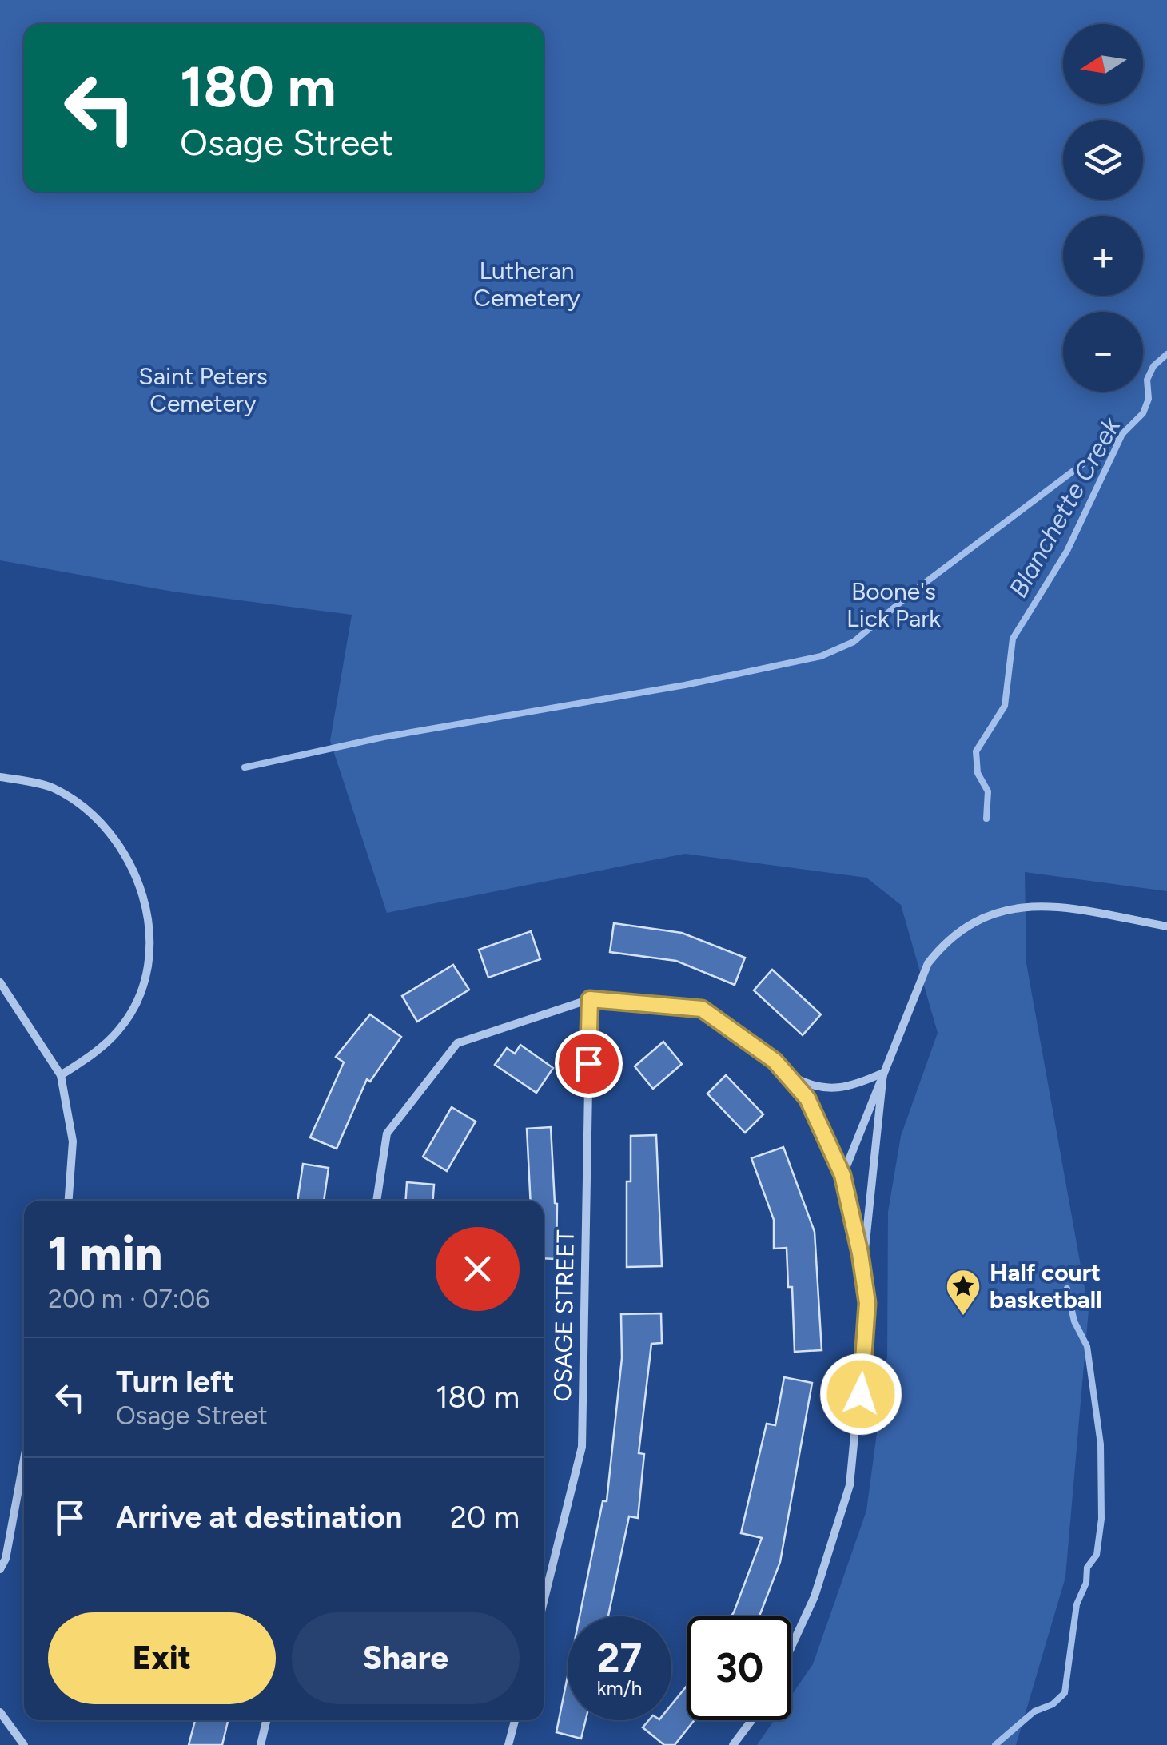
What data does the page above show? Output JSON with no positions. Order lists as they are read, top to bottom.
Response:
{
  "streets": {
    "street": ["OSAGE STREET"]
  },
  "water": ["Blanchette Creek"],
  "parks": ["Lutheran Cemetery", "Saint Peters Cemetery", "Boone's Lick Park"],
  "places": {
    "place": ["Half court basketball"]
  },
  "north": "left",
  "page": {
    "map_buttons": ["+", "−"],
    "turn": ["180 m", "Osage Street"],
    "heading": ["1 min", "200 m · 07:06"],
    "list": [
      {
        "name": "Turn left",
        "note": "Osage Street",
        "value": "180 m"
      },
      {
        "name": "Arrive at destination",
        "value": "20 m"
      }
    ],
    "buttons": ["Exit", "Share"],
    "speed": "27 km/h",
    "limit": "30"
  }
}
